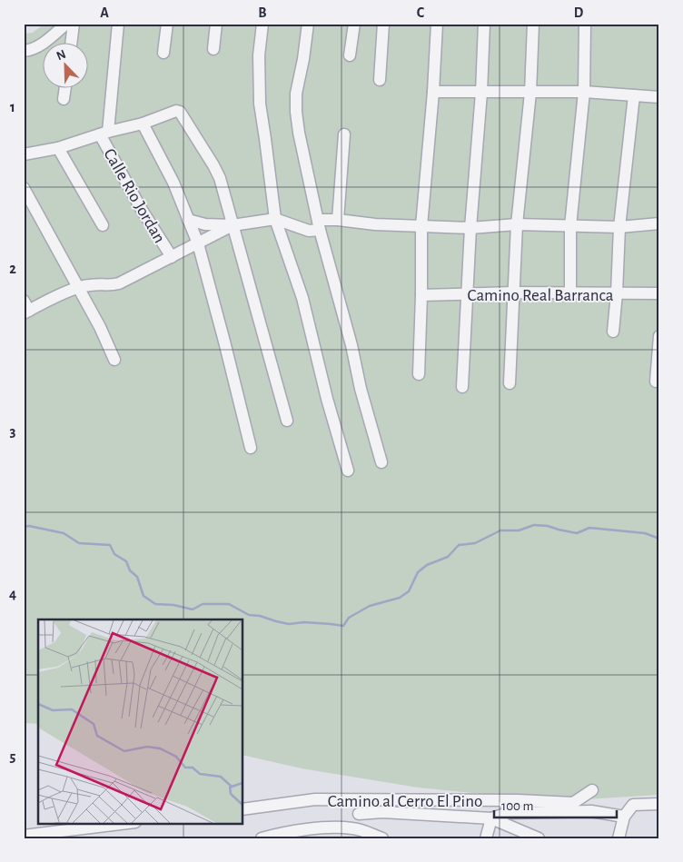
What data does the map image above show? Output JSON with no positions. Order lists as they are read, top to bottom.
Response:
{
  "streets": {
    "street": ["Calle Rio Jordan", "Camino Real Barranca", "Camino al Cerro El Pino"]
  },
  "scale_bar": "100 m",
  "north": "top left",
  "grid": {
    "columns": [
      "A",
      "B",
      "C",
      "D"
    ],
    "rows": [
      "1",
      "2",
      "3",
      "4",
      "5"
    ]
  }
}
